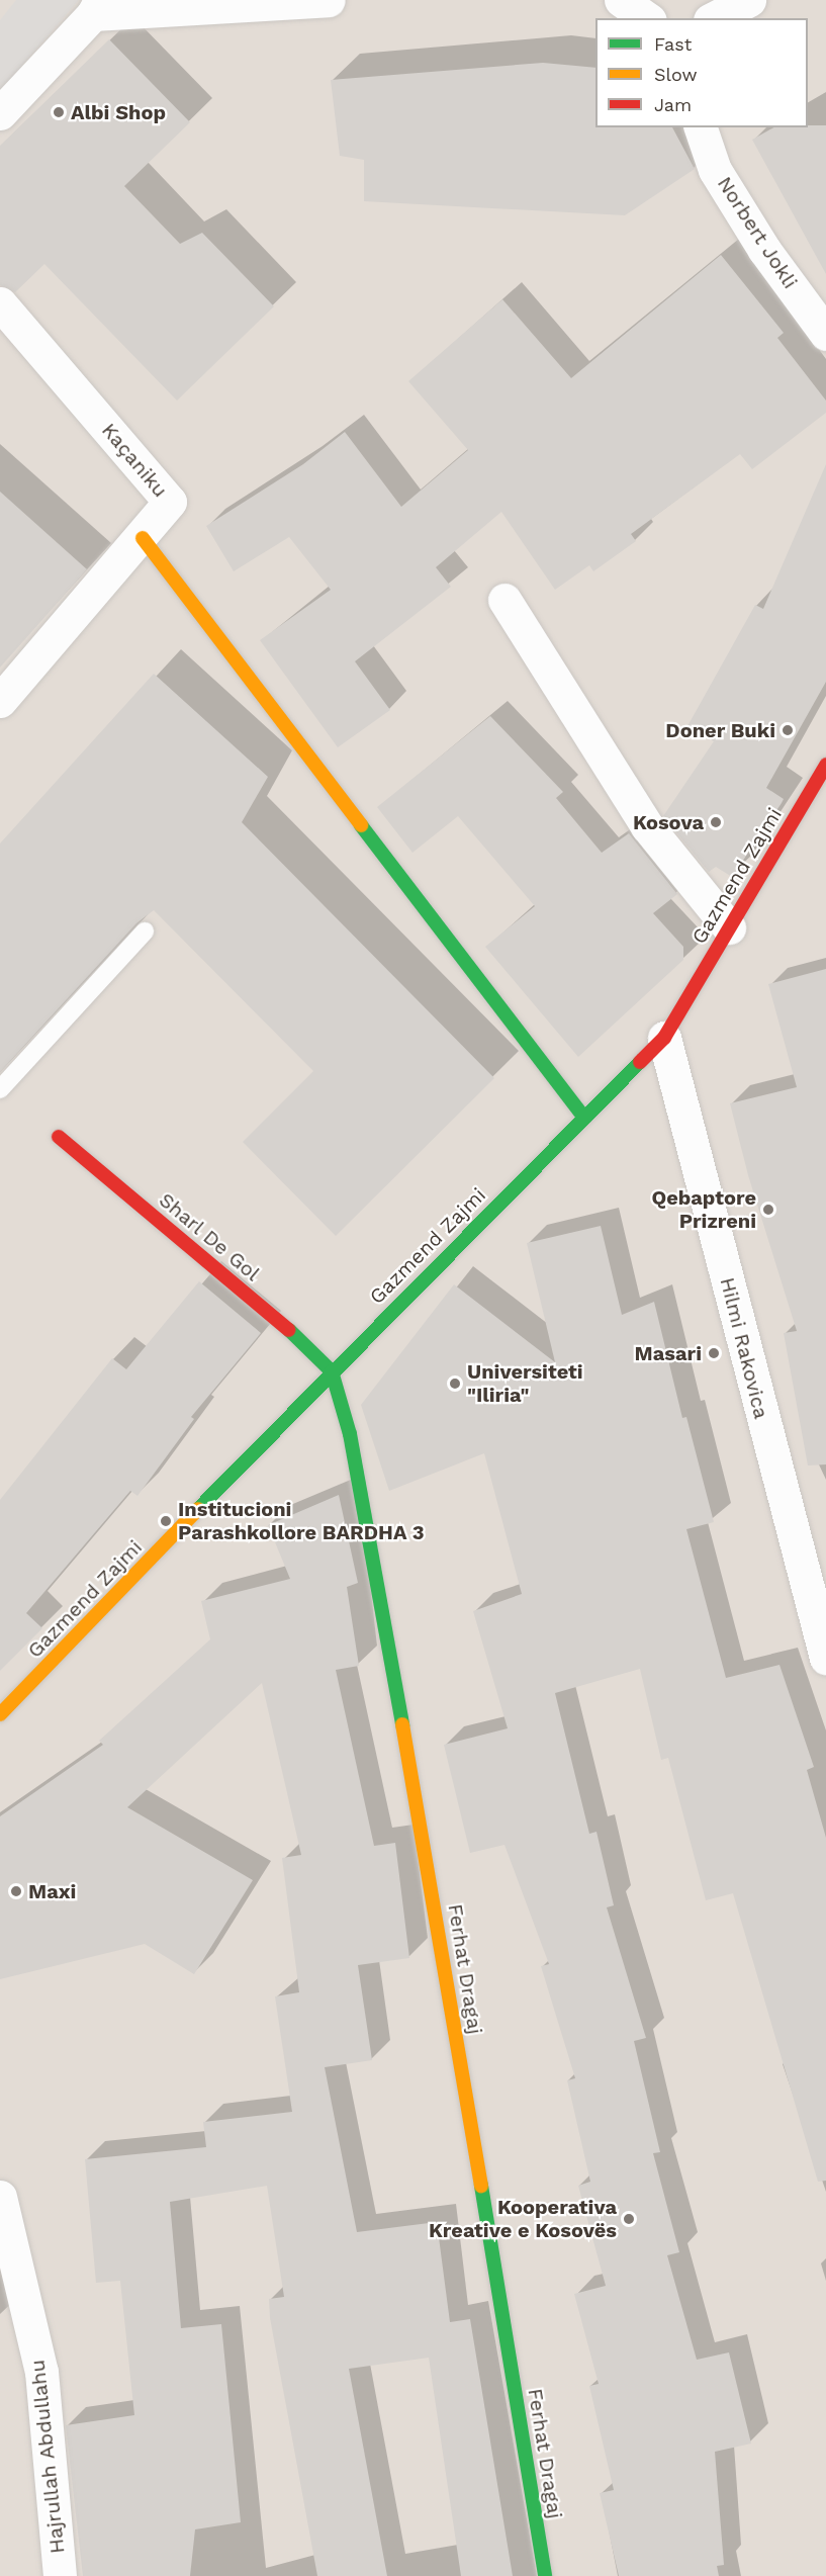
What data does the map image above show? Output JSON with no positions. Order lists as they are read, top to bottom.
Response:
{
  "streets": {
    "street": [
      "Norbert Jokli",
      "Kaçaniku",
      "Gazmend Zajmi",
      "Sharl De Gol",
      "Hilmi Rakovica",
      "Ferhat Dragaj",
      "Hajrullah Abdullahu"
    ]
  },
  "crossings": [
    ["Gazmend Zajmi", "Sharl De Gol"],
    ["Gazmend Zajmi", "Hilmi Rakovica"],
    ["Gazmend Zajmi", "Ferhat Dragaj"],
    ["Sharl De Gol", "Ferhat Dragaj"]
  ],
  "places": [
    "Albi Shop",
    "Doner Buki",
    "Kosova",
    "Qebaptore Prizreni",
    "Masari",
    "Universiteti \"Iliria\"",
    "Institucioni Parashkollore BARDHA 3",
    "Maxi",
    "Kooperativa Kreative e Kosovës"
  ],
  "legend": ["Fast", "Slow", "Jam"]
}
